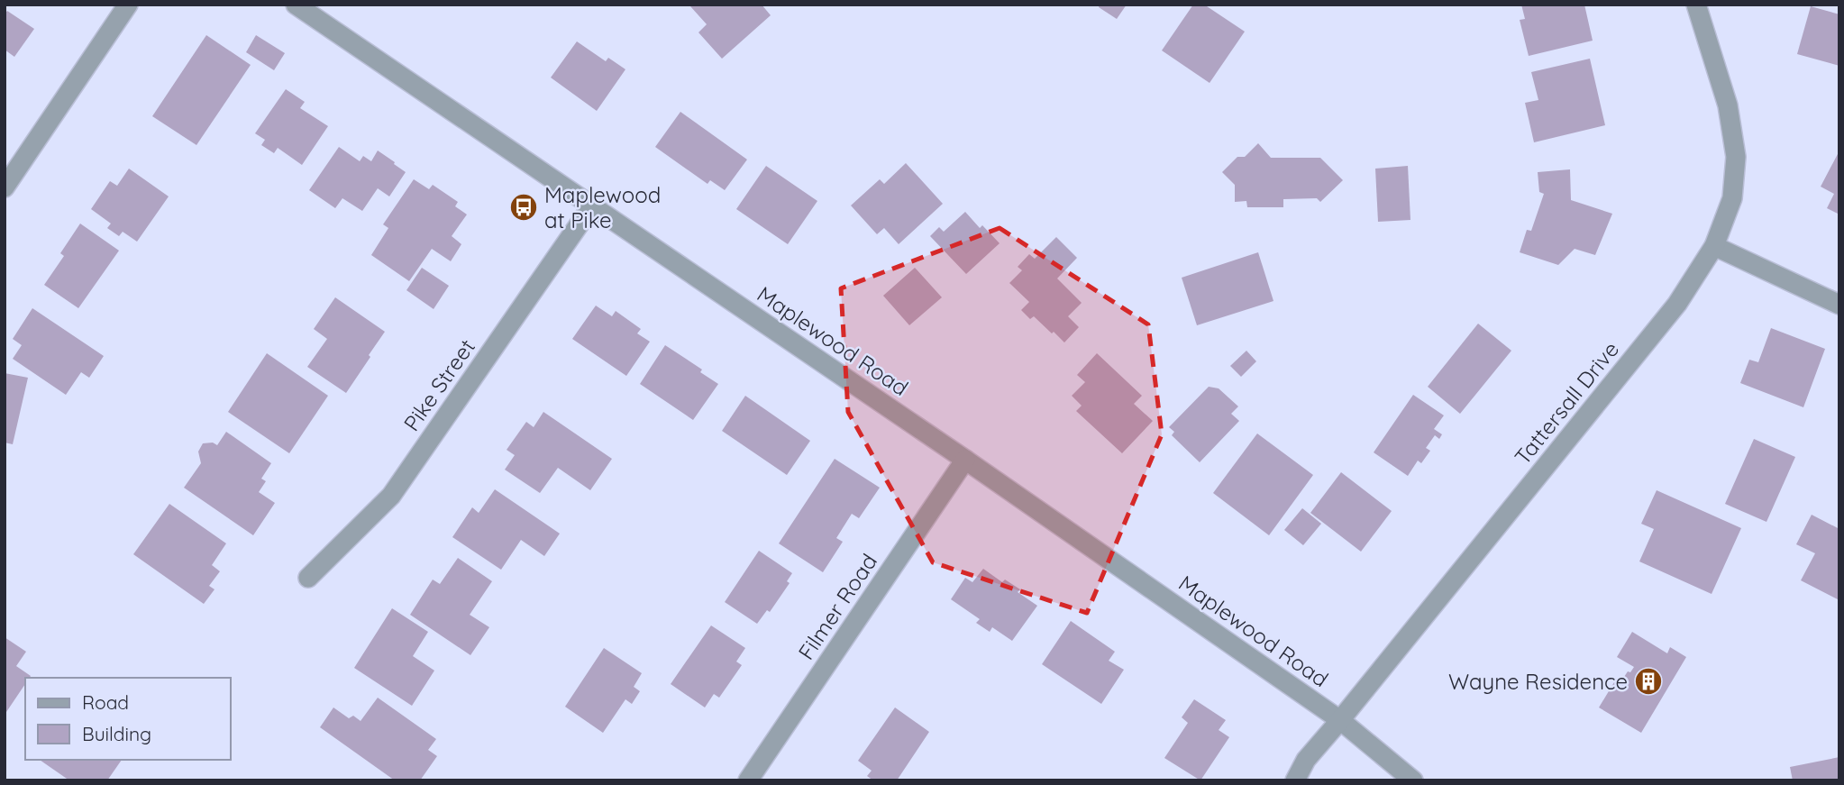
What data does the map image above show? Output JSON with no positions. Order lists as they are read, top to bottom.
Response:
{
  "streets": {
    "street": [
      "Maplewood Road",
      "Pike Street",
      "Tattersall Drive",
      "Filmer Road"
    ]
  },
  "crossings": [
    ["Maplewood Road", "Pike Street"],
    ["Maplewood Road", "Tattersall Drive"],
    ["Maplewood Road", "Filmer Road"]
  ],
  "places": {
    "bus stop": ["Maplewood at Pike"],
    "building": ["Wayne Residence"]
  },
  "legend": ["Road", "Building"]
}
